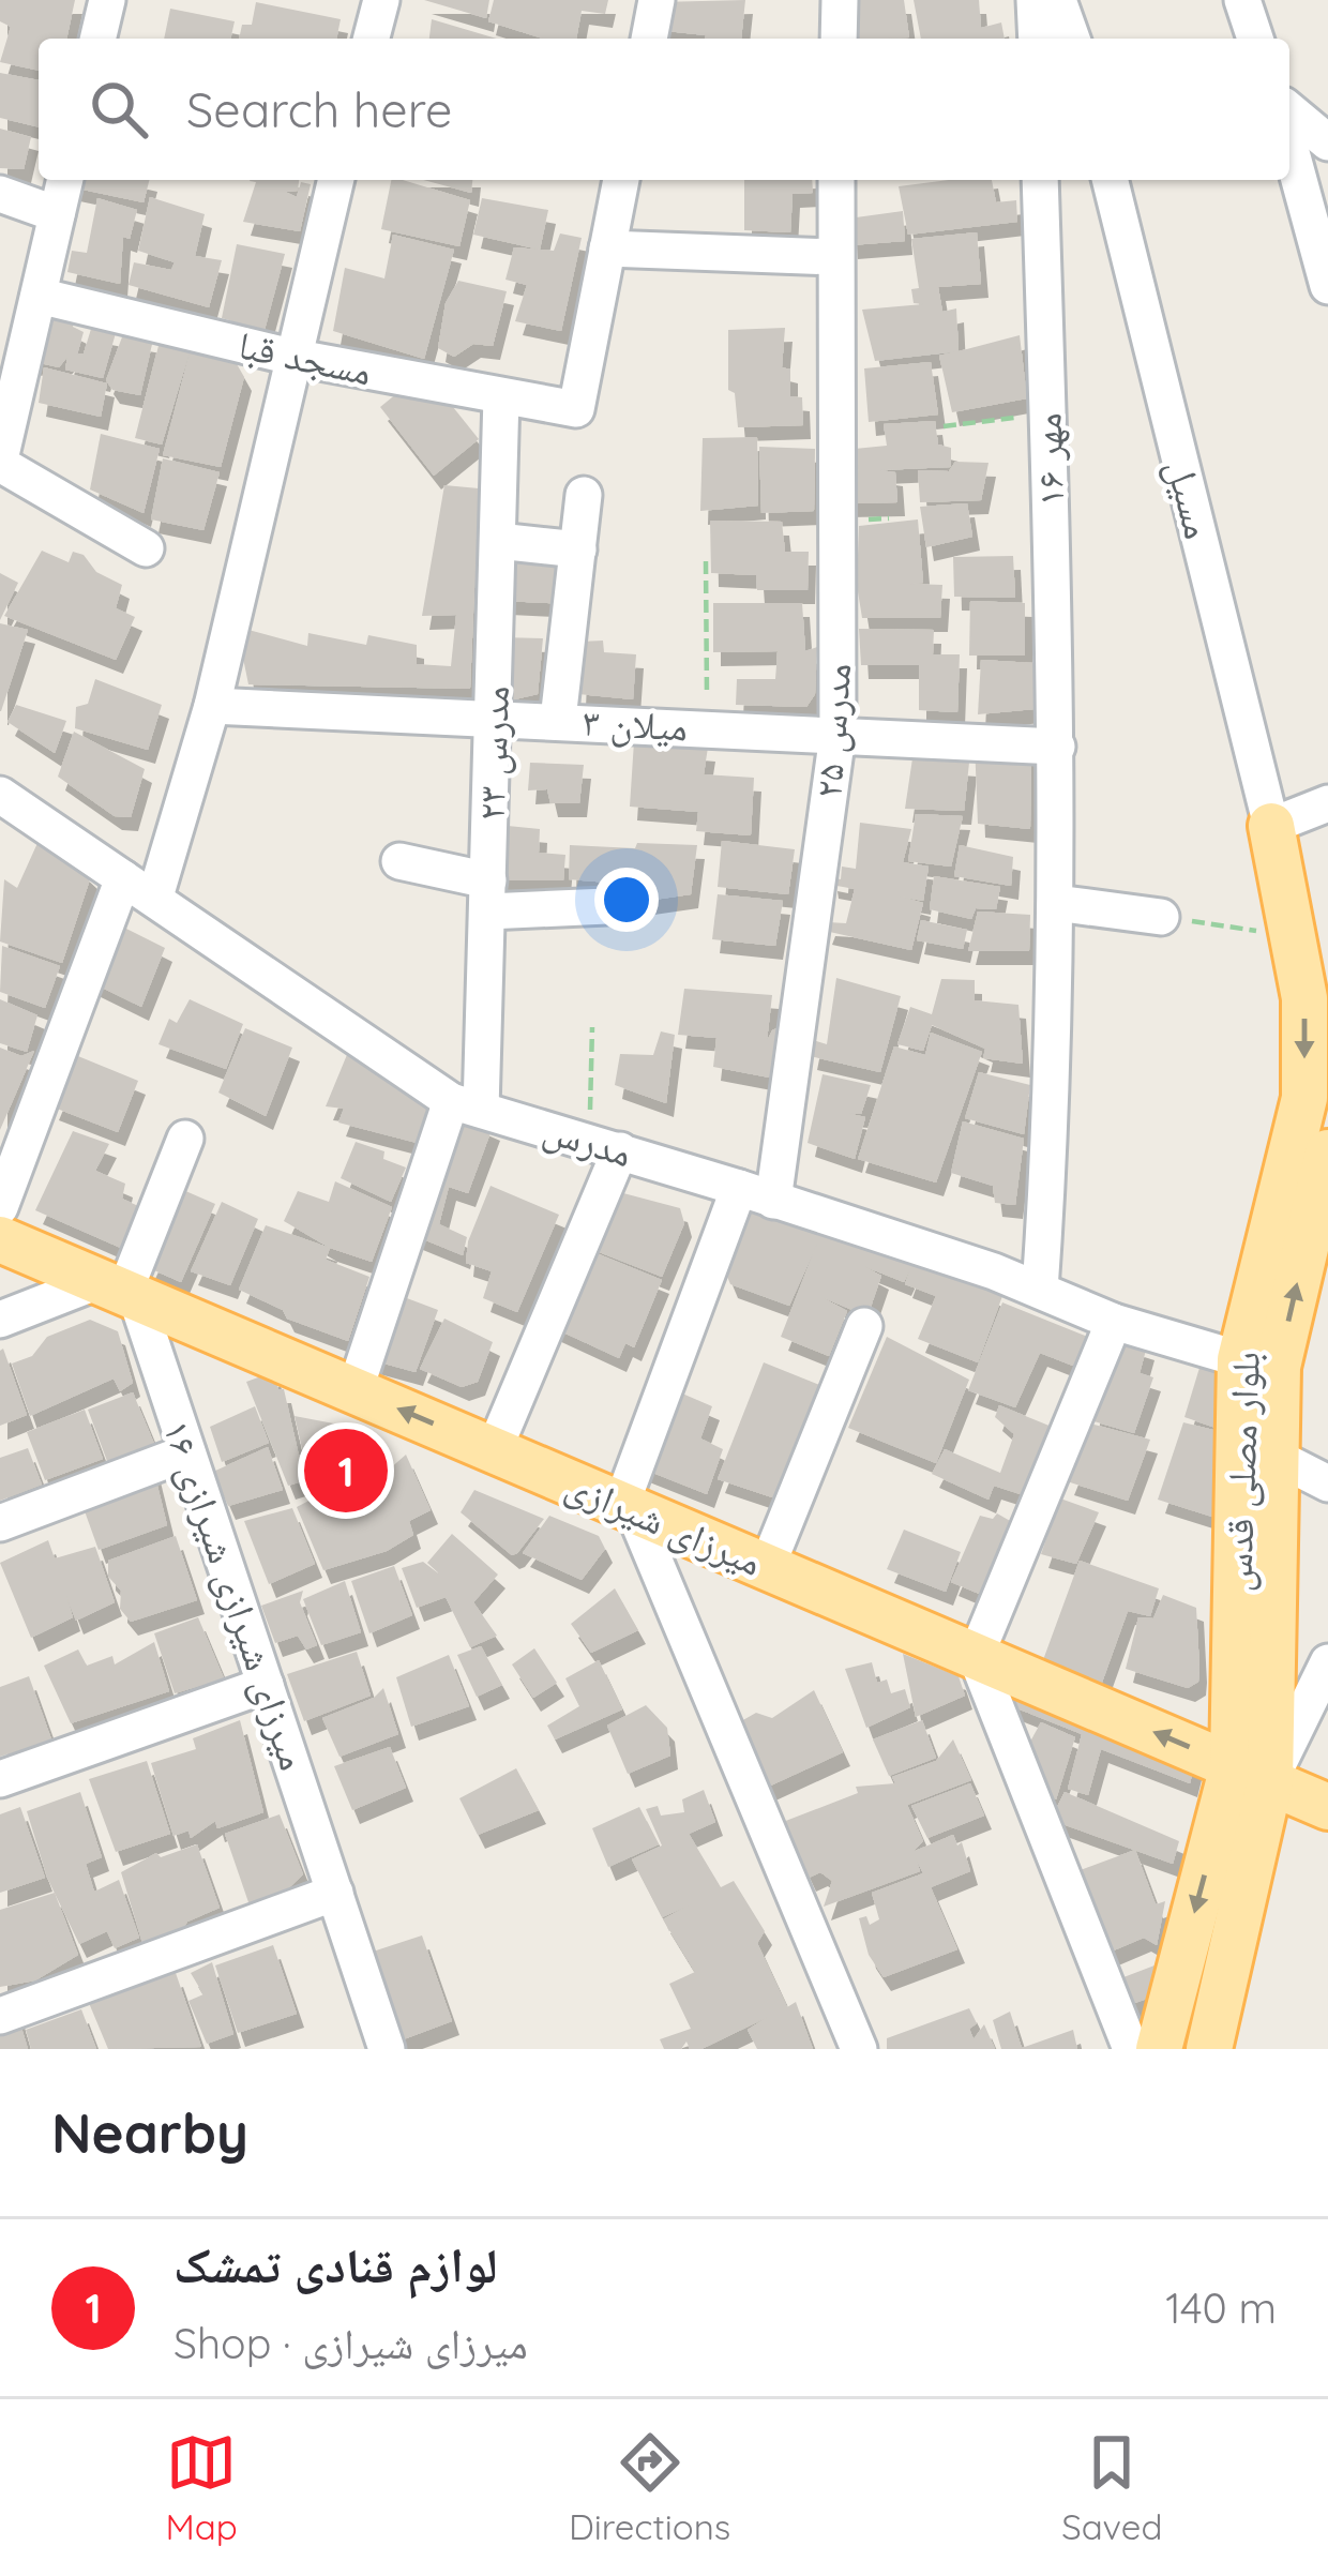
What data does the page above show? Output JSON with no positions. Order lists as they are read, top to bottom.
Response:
{
  "streets": {
    "main road": ["بلوار مصلی قدس", "میرزای شیرازی"],
    "street": [
      "مسجد قبا",
      "مهر ۱۶",
      "مسیل",
      "میلان ۳",
      "مدرس ۲۵",
      "مدرس ۲۳",
      "مدرس",
      "میرزای شیرازی شیرازی ۱۶"
    ]
  },
  "crossings": [
    ["مسجد قبا", "مدرس ۲۳"],
    ["مهر ۱۶", "میلان ۳"],
    ["مهر ۱۶", "مدرس"],
    ["مسیل", "بلوار مصلی قدس"],
    ["میلان ۳", "مدرس ۲۵"],
    ["میلان ۳", "مدرس ۲۳"],
    ["مدرس ۲۵", "مدرس"],
    ["مدرس ۲۵", "میرزای شیرازی"],
    ["مدرس ۲۳", "مدرس"],
    ["مدرس ۲۳", "میرزای شیرازی"],
    ["مدرس", "بلوار مصلی قدس"],
    ["بلوار مصلی قدس", "میرزای شیرازی"],
    ["میرزای شیرازی", "میرزای شیرازی شیرازی ۱۶"]
  ],
  "page": {
    "search": "Search here",
    "pins": "1",
    "heading": "Nearby",
    "list": [
      {
        "mark": "1",
        "name": "لوازم قنادی تمشک",
        "note": "Shop · میرزای شیرازی",
        "value": "140 m"
      }
    ],
    "nav": ["Map", "Directions", "Saved"]
  }
}
